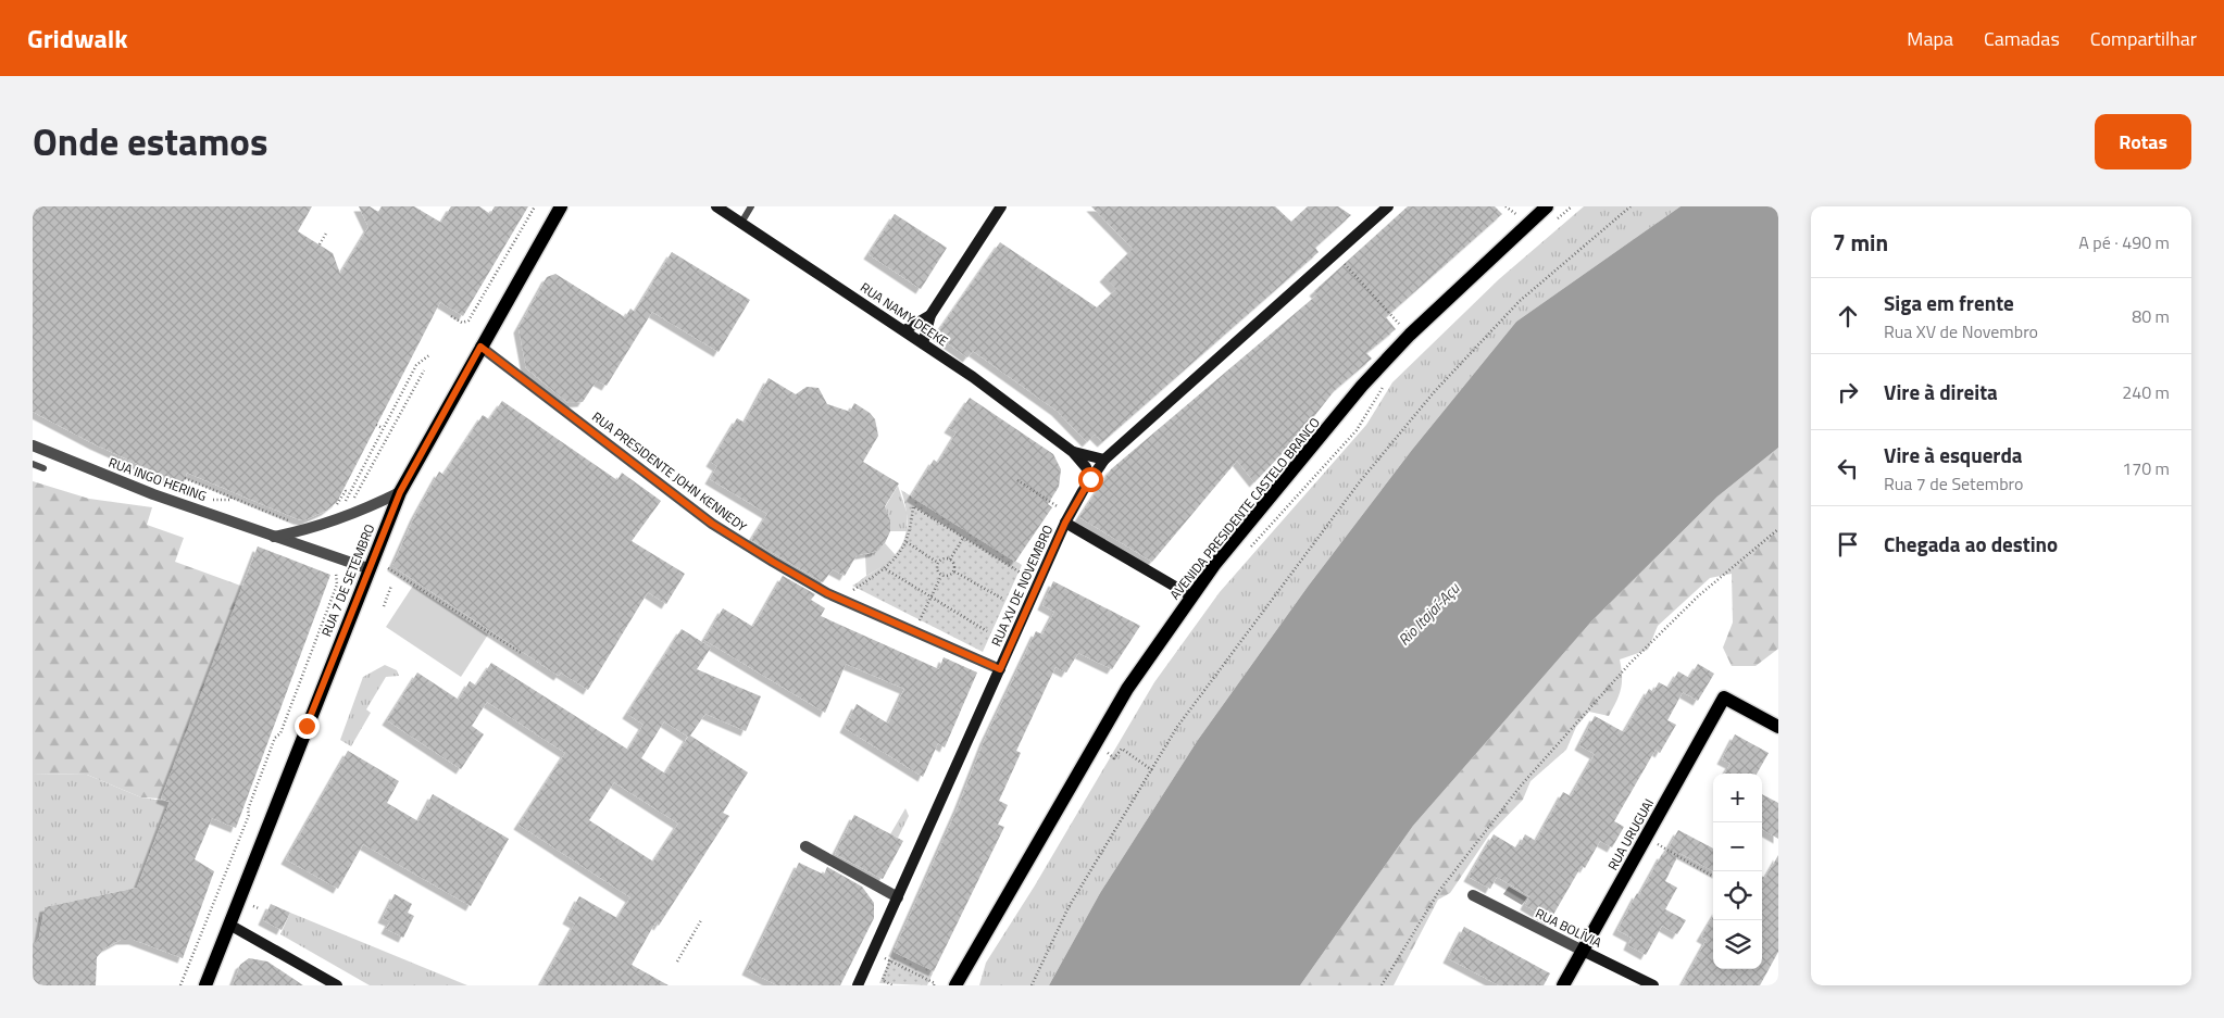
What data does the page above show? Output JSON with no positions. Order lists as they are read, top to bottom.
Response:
{
  "streets": {
    "main road": ["AVENIDA PRESIDENTE CASTELO BRANCO", "RUA 7 DE SETEMBRO", "RUA URUGUAI"],
    "street": [
      "RUA NAMY DEEKE",
      "RUA PRESIDENTE JOHN KENNEDY",
      "RUA INGO HERING",
      "RUA XV DE NOVEMBRO",
      "RUA BOLÍVIA"
    ]
  },
  "crossings": [
    ["RUA NAMY DEEKE", "RUA XV DE NOVEMBRO"],
    ["RUA PRESIDENTE JOHN KENNEDY", "RUA 7 DE SETEMBRO"],
    ["RUA PRESIDENTE JOHN KENNEDY", "RUA XV DE NOVEMBRO"],
    ["RUA INGO HERING", "RUA 7 DE SETEMBRO"],
    ["RUA URUGUAI", "RUA BOLÍVIA"]
  ],
  "water": ["Rio Itajaí-Açu"],
  "page": {
    "header": "Gridwalk",
    "nav": ["Mapa", "Camadas", "Compartilhar"],
    "title": "Onde estamos",
    "buttons": "Rotas",
    "heading": ["7 min", "A pé · 490 m"],
    "list": [
      ["Siga em frente", "Rua XV de Novembro", "80 m"],
      ["Vire à direita", "240 m"],
      ["Vire à esquerda", "Rua 7 de Setembro", "170 m"],
      "Chegada ao destino"
    ],
    "map_buttons": ["+", "−"]
  }
}
